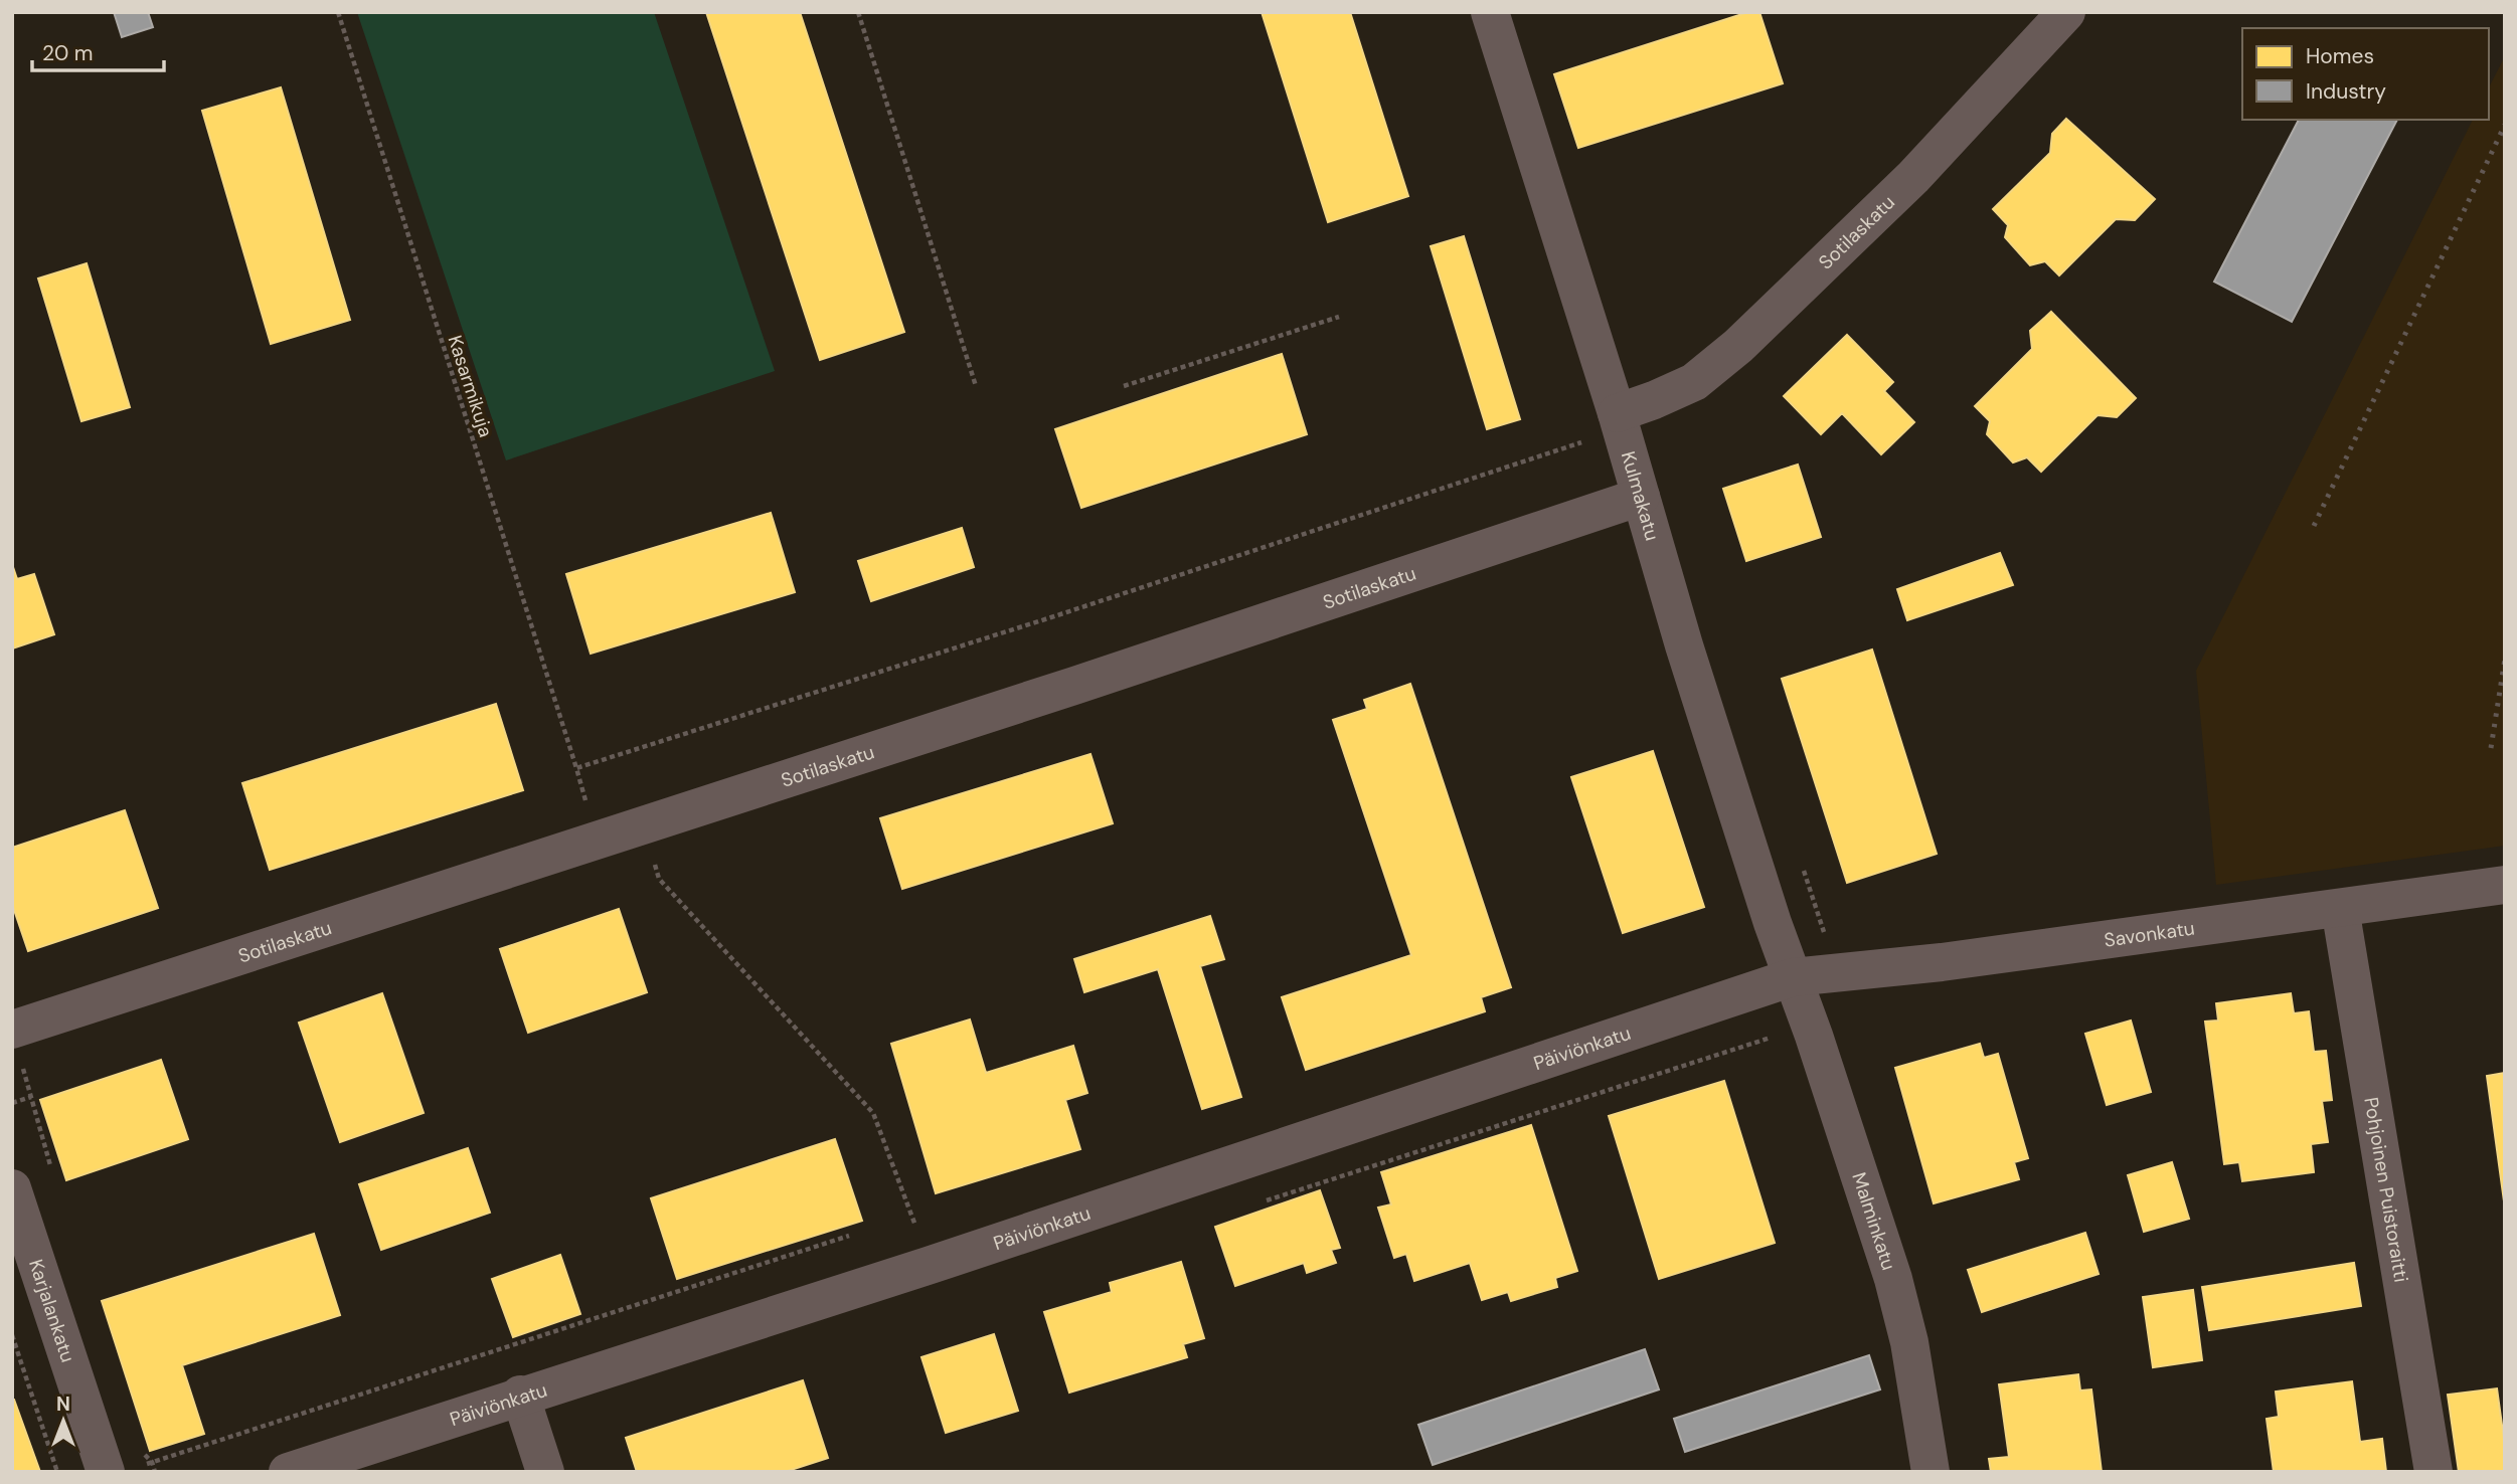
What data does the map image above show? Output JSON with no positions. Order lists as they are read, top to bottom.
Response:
{
  "streets": {
    "street": [
      "Sotilaskatu",
      "Kulmakatu",
      "Savonkatu",
      "Päiviönkatu",
      "Pohjoinen Puistoraitti",
      "Malminkatu",
      "Karjalankatu"
    ],
    "path": ["Kasarmikuja"]
  },
  "crossings": [
    ["Sotilaskatu", "Kulmakatu"],
    ["Kulmakatu", "Savonkatu"],
    ["Kulmakatu", "Päiviönkatu"],
    ["Kulmakatu", "Malminkatu"],
    ["Savonkatu", "Päiviönkatu"],
    ["Savonkatu", "Pohjoinen Puistoraitti"],
    ["Savonkatu", "Malminkatu"],
    ["Päiviönkatu", "Malminkatu"]
  ],
  "legend": ["Homes", "Industry"],
  "scale_bar": "20 m",
  "north": "top"
}
